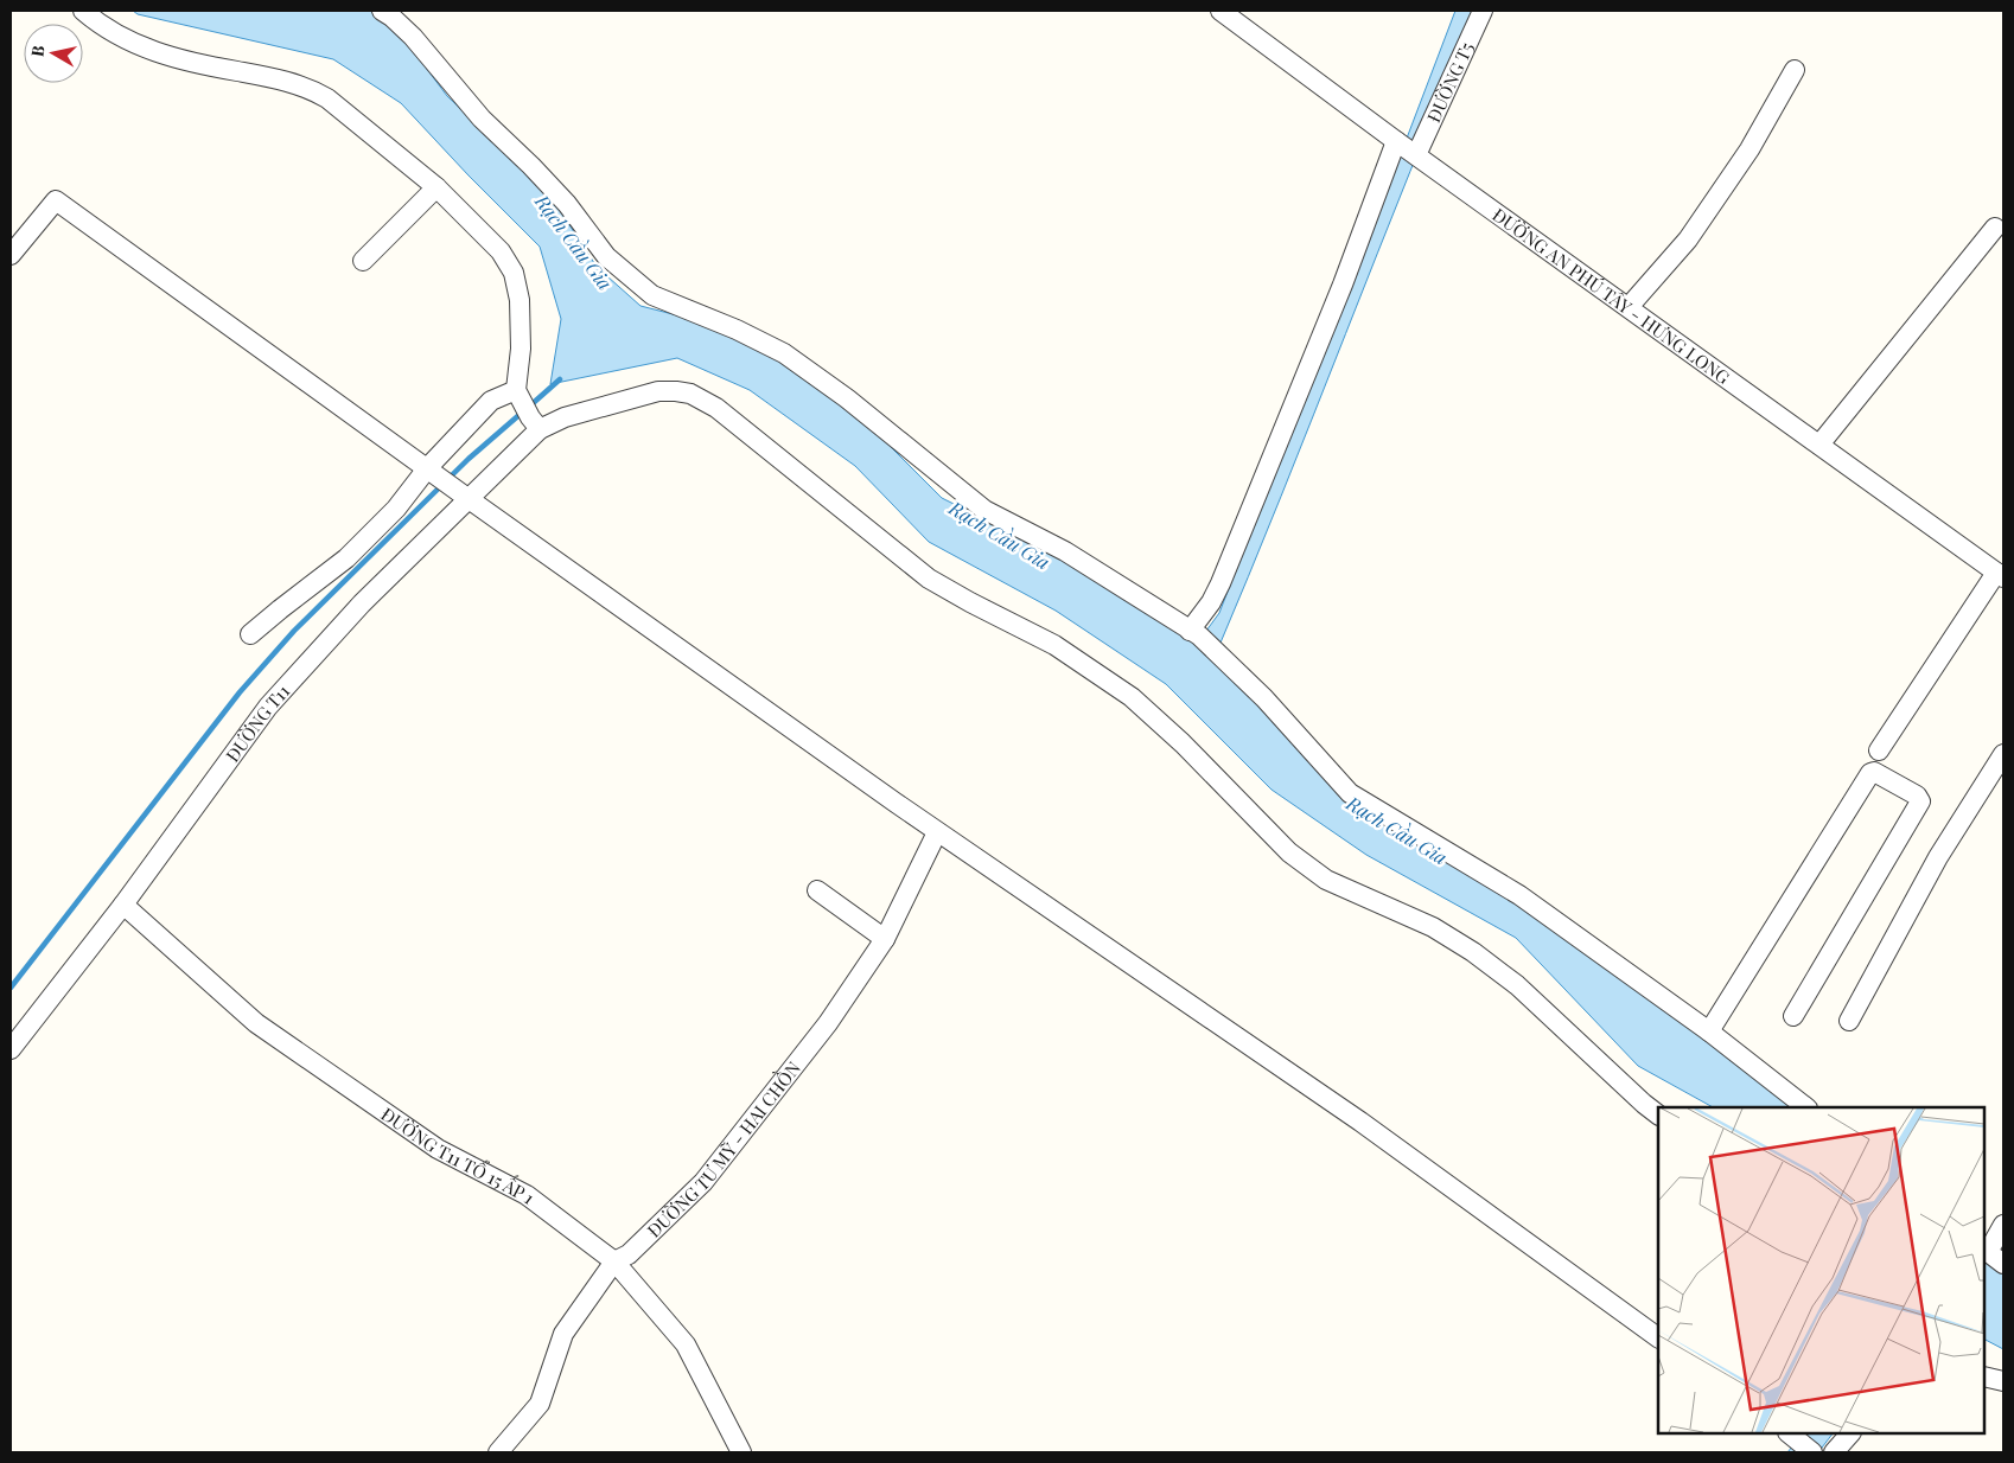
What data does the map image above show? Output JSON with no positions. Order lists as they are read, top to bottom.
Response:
{
  "streets": {
    "street": [
      "ĐƯỜNG T5",
      "ĐƯỜNG AN PHÚ TÂY - HƯNG LONG",
      "ĐƯỜNG T11",
      "ĐƯỜNG TƯ MỸ - HAI CHỒN",
      "ĐƯỜNG T11 TỔ 15 ẤP 1"
    ]
  },
  "crossings": [
    ["ĐƯỜNG T5", "ĐƯỜNG AN PHÚ TÂY - HƯNG LONG"],
    ["ĐƯỜNG T11", "ĐƯỜNG T11 TỔ 15 ẤP 1"],
    ["ĐƯỜNG TƯ MỸ - HAI CHỒN", "ĐƯỜNG T11 TỔ 15 ẤP 1"]
  ],
  "water": ["Rạch Cầu Gia"],
  "north": "left"
}
